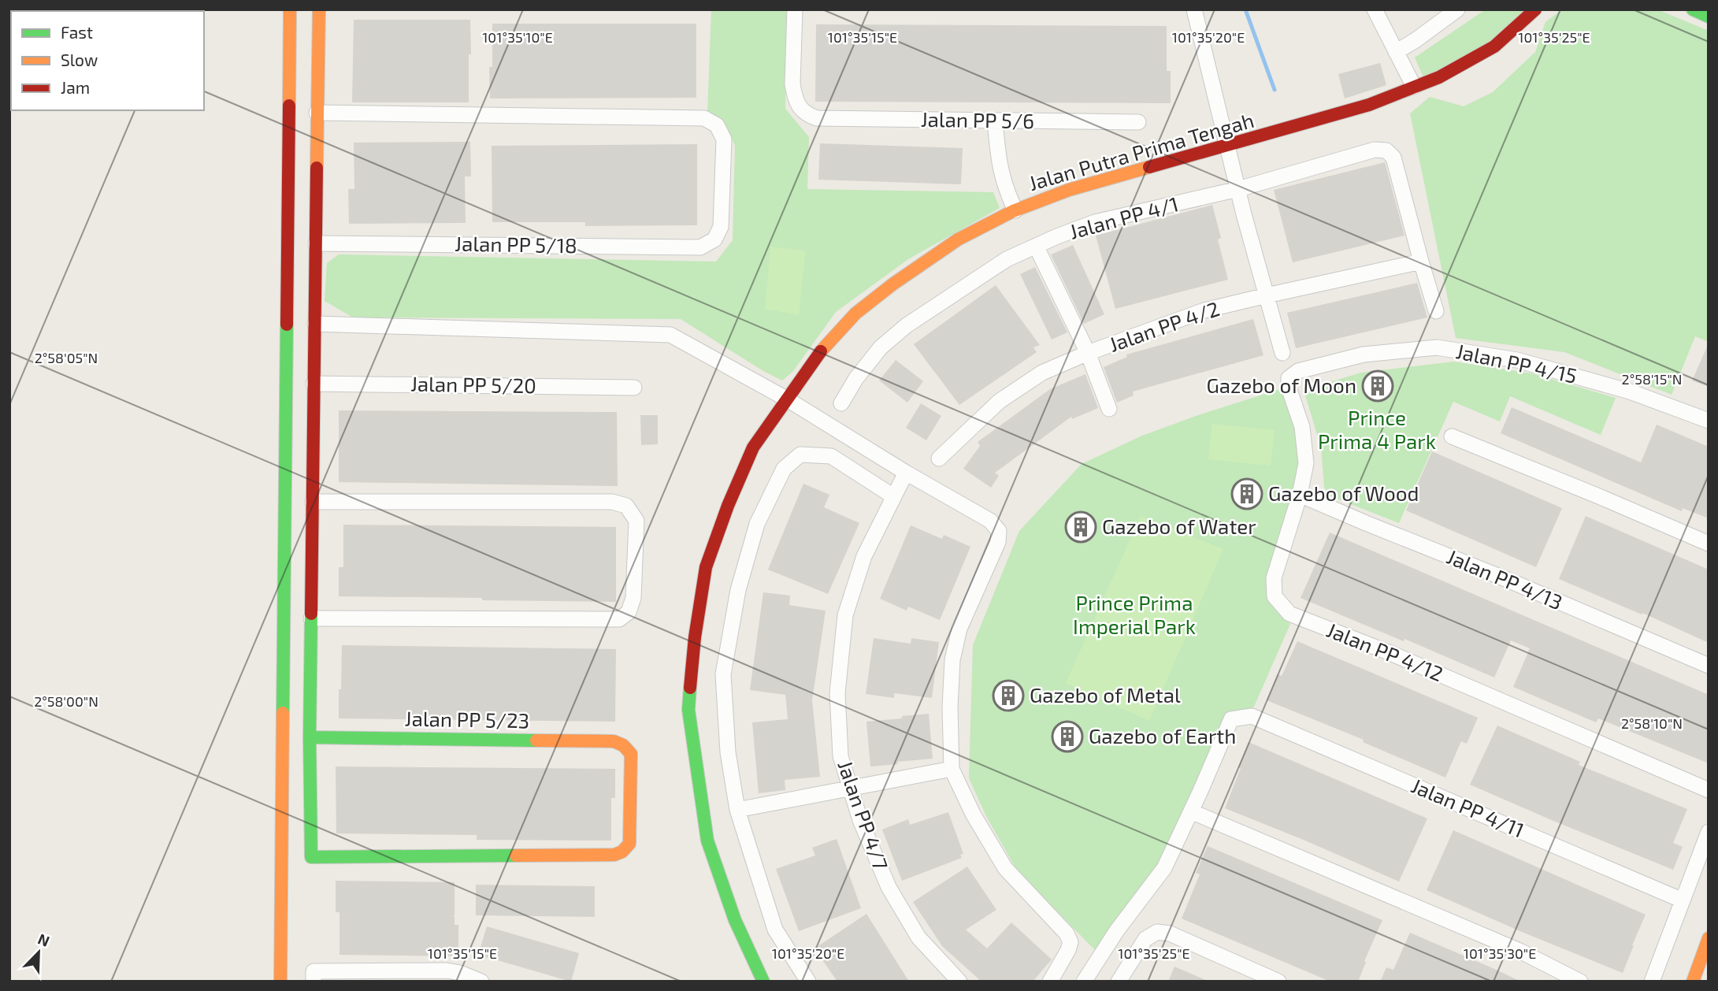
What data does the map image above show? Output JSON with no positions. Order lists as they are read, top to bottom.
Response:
{
  "streets": {
    "street": [
      "Jalan PP 5/6",
      "Jalan Putra Prima Tengah",
      "Jalan PP 4/1",
      "Jalan PP 5/18",
      "Jalan PP 4/2",
      "Jalan PP 4/15",
      "Jalan PP 5/20",
      "Jalan PP 4/13",
      "Jalan PP 4/12",
      "Jalan PP 5/23",
      "Jalan PP 4/11",
      "Jalan PP 4/7"
    ]
  },
  "crossings": [
    ["Jalan PP 4/1", "Jalan PP 4/2"],
    ["Jalan PP 4/15", "Jalan PP 4/12"],
    ["Jalan PP 4/13", "Jalan PP 4/12"]
  ],
  "parks": ["Prince Prima 4 Park", "Prince Prima Imperial Park"],
  "places": {
    "building": [
      "Gazebo of Moon",
      "Gazebo of Wood",
      "Gazebo of Water",
      "Gazebo of Metal",
      "Gazebo of Earth"
    ]
  },
  "legend": ["Fast", "Slow", "Jam"],
  "north": "top right",
  "coordinates": [
    "101°35'10\"E",
    "101°35'15\"E",
    "101°35'20\"E",
    "101°35'25\"E",
    "2°58'05\"N",
    "2°58'15\"N",
    "2°58'00\"N",
    "2°58'10\"N",
    "101°35'30\"E"
  ]
}
